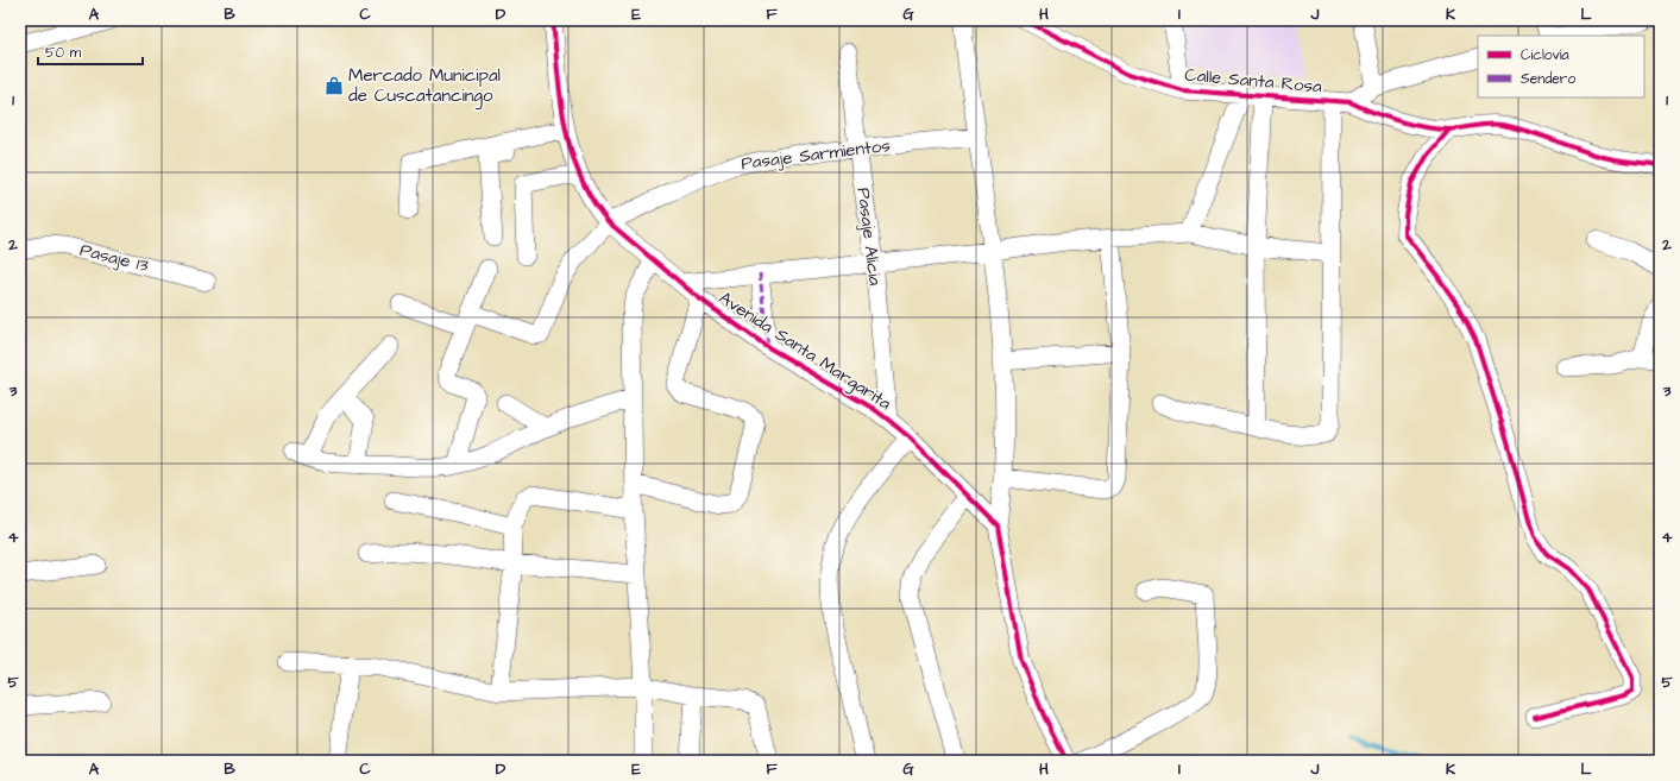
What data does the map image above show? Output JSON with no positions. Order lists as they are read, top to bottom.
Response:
{
  "streets": {
    "street": [
      "Calle Santa Rosa",
      "Pasaje Sarmientos",
      "Pasaje Alicia",
      "Pasaje 13",
      "Avenida Santa Margarita"
    ]
  },
  "crossings": [
    ["Pasaje Sarmientos", "Pasaje Alicia"],
    ["Pasaje Sarmientos", "Avenida Santa Margarita"],
    ["Pasaje Alicia", "Avenida Santa Margarita"]
  ],
  "places": {
    "shop": ["Mercado Municipal de Cuscatancingo"]
  },
  "legend": ["Ciclovía", "Sendero"],
  "scale_bar": "50 m",
  "grid": {
    "columns": [
      "A",
      "B",
      "C",
      "D",
      "E",
      "F",
      "G",
      "H",
      "I",
      "J",
      "K",
      "L"
    ],
    "rows": [
      "1",
      "2",
      "3",
      "4",
      "5"
    ]
  }
}
